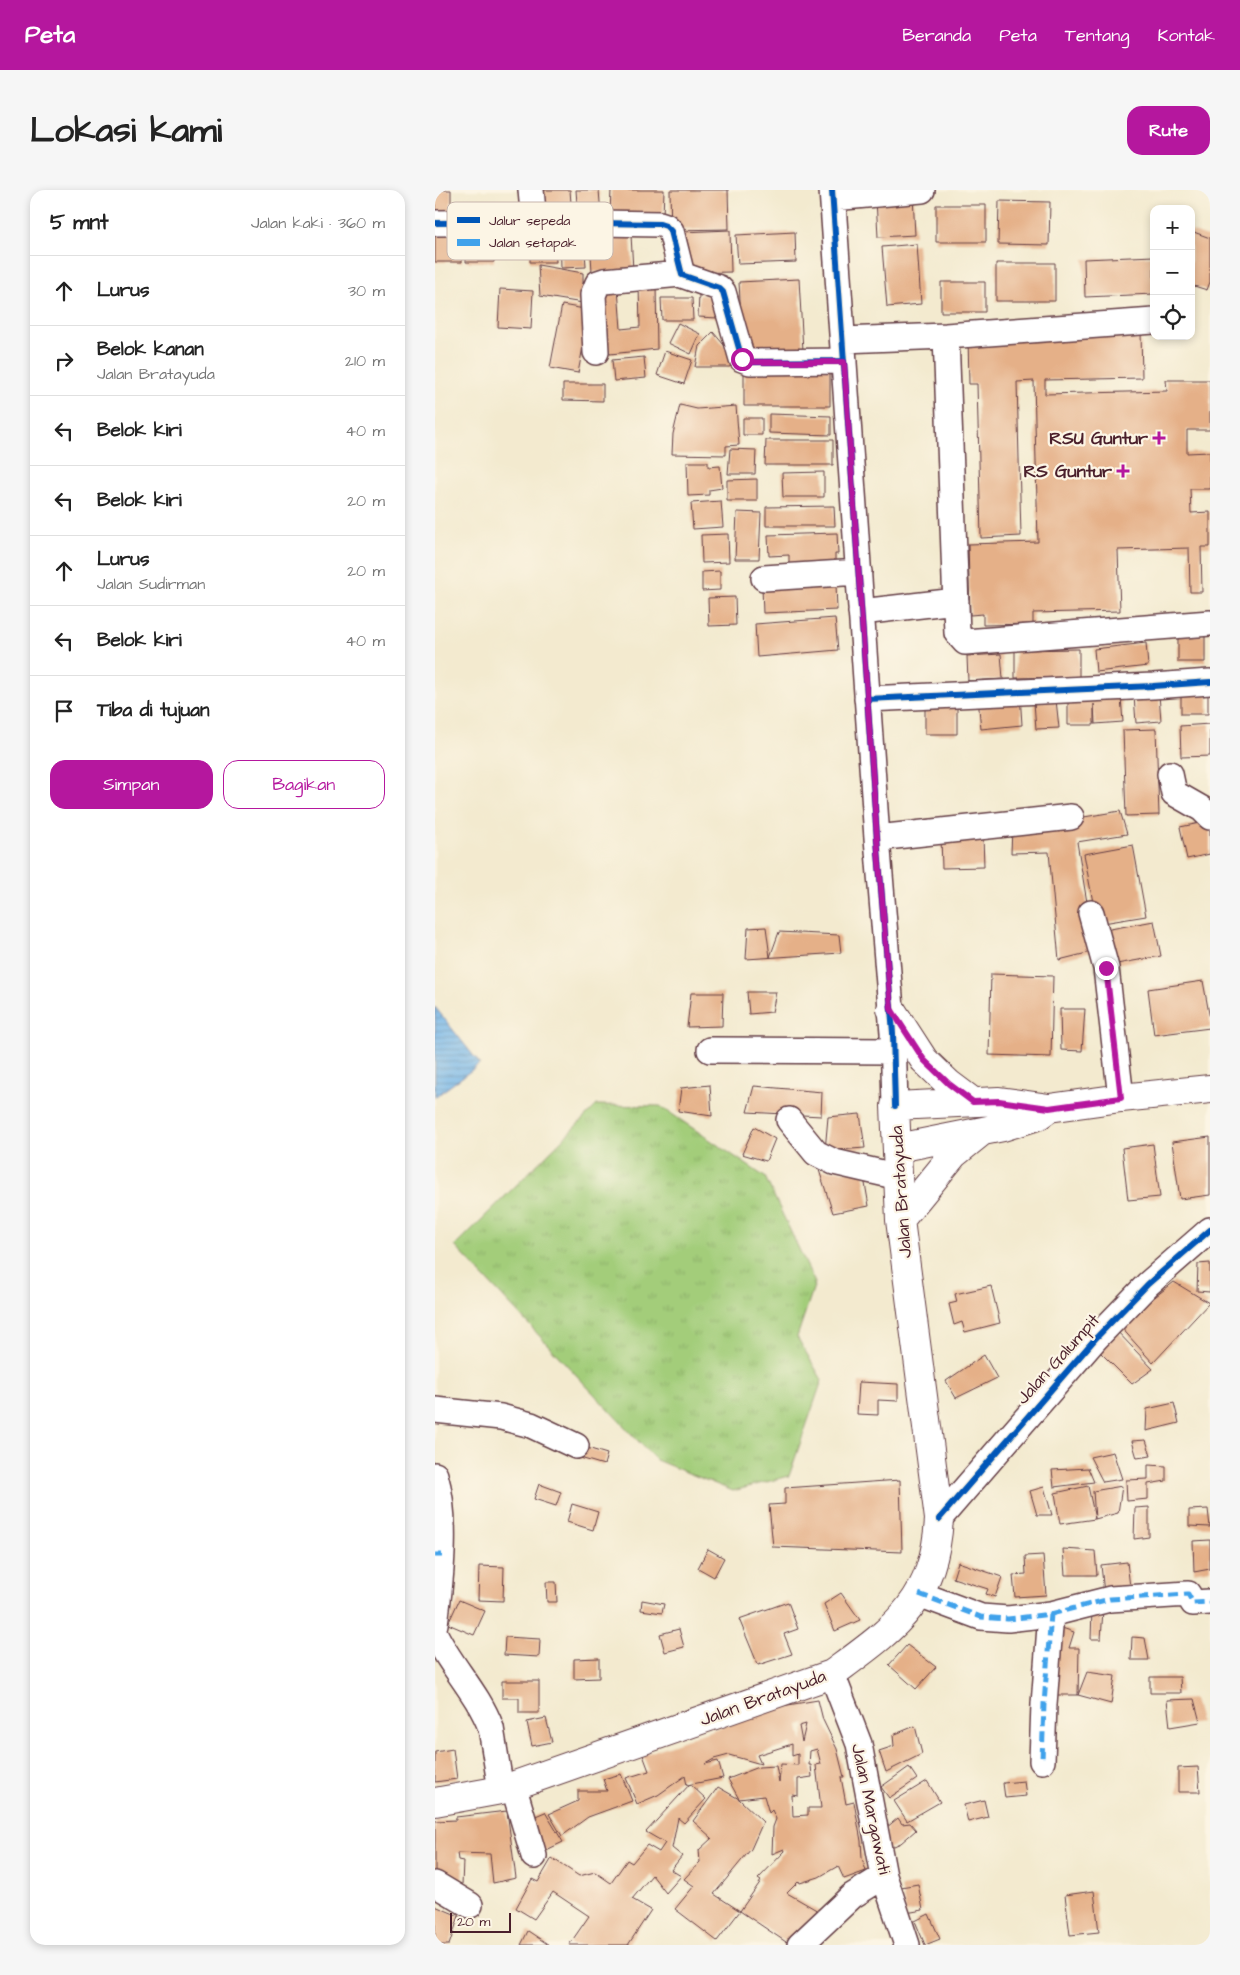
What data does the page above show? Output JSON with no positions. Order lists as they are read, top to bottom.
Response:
{
  "streets": {
    "main road": ["Jalan Bratayuda"],
    "street": ["Jalan Galumpit", "Jalan Margawati"]
  },
  "crossings": [
    ["Jalan Bratayuda", "Jalan Galumpit"],
    ["Jalan Bratayuda", "Jalan Margawati"]
  ],
  "places": {
    "health": ["RSU Guntur", "RS Guntur"]
  },
  "legend": ["Jalur sepeda", "Jalan setapak"],
  "scale_bar": "20 m",
  "page": {
    "header": "Peta",
    "nav": [
      "Beranda",
      "Peta",
      "Tentang",
      "Kontak"
    ],
    "title": "Lokasi kami",
    "buttons": [
      "Rute",
      ["Simpan", "Bagikan"]
    ],
    "heading": ["5 mnt", "Jalan kaki · 360 m"],
    "map_buttons": ["+", "−"],
    "list": [
      ["Lurus", "30 m"],
      ["Belok kanan", "Jalan Bratayuda", "210 m"],
      ["Belok kiri", "40 m"],
      ["Belok kiri", "20 m"],
      ["Lurus", "Jalan Sudirman", "20 m"],
      ["Belok kiri", "40 m"],
      "Tiba di tujuan"
    ],
    "scale": "20 m"
  }
}
